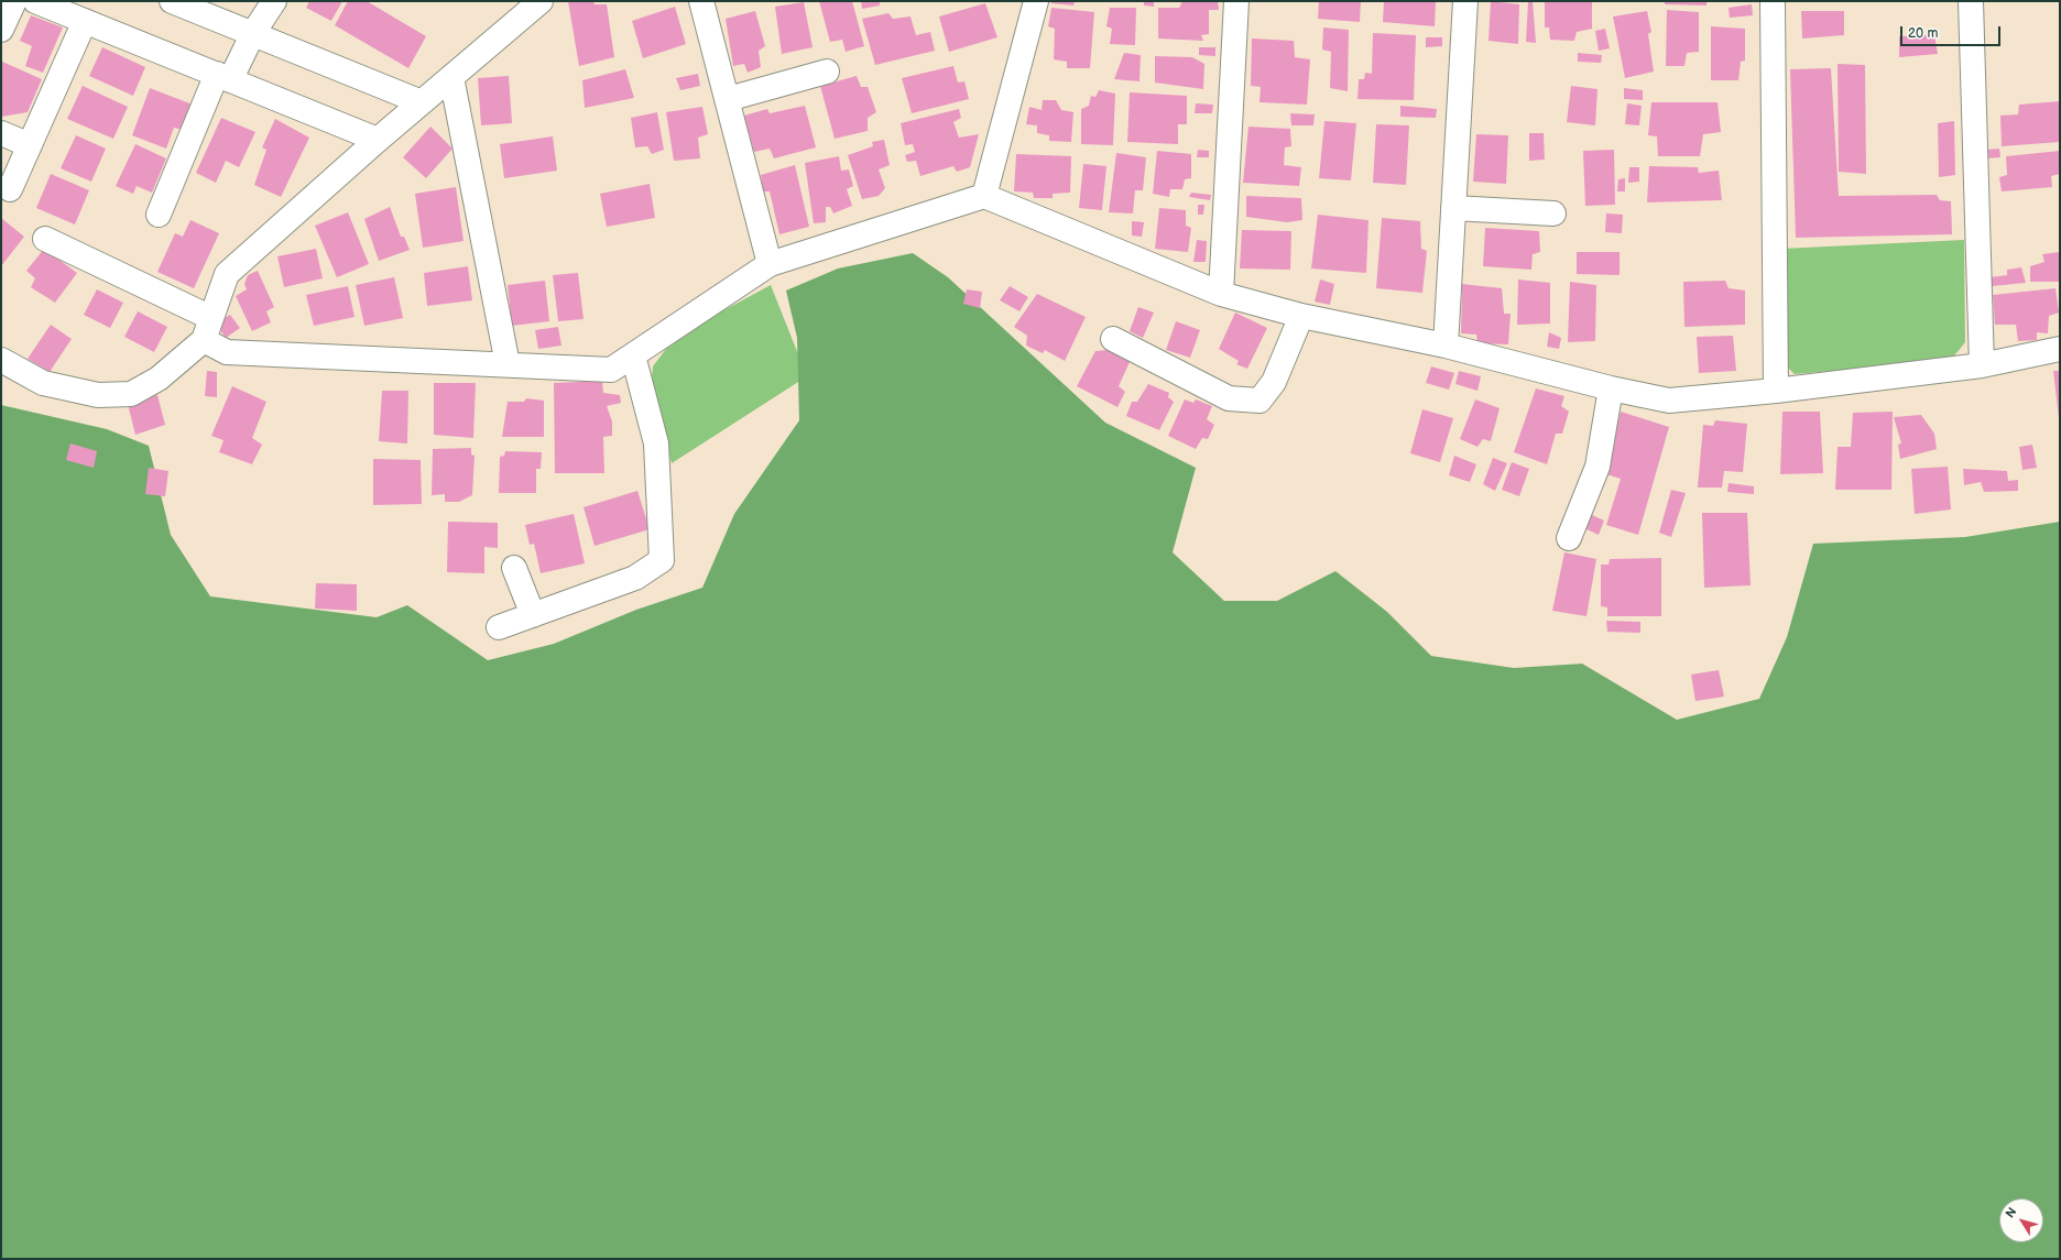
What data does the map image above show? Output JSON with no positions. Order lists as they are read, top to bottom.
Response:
{
  "scale_bar": "20 m",
  "north": "top left"
}
